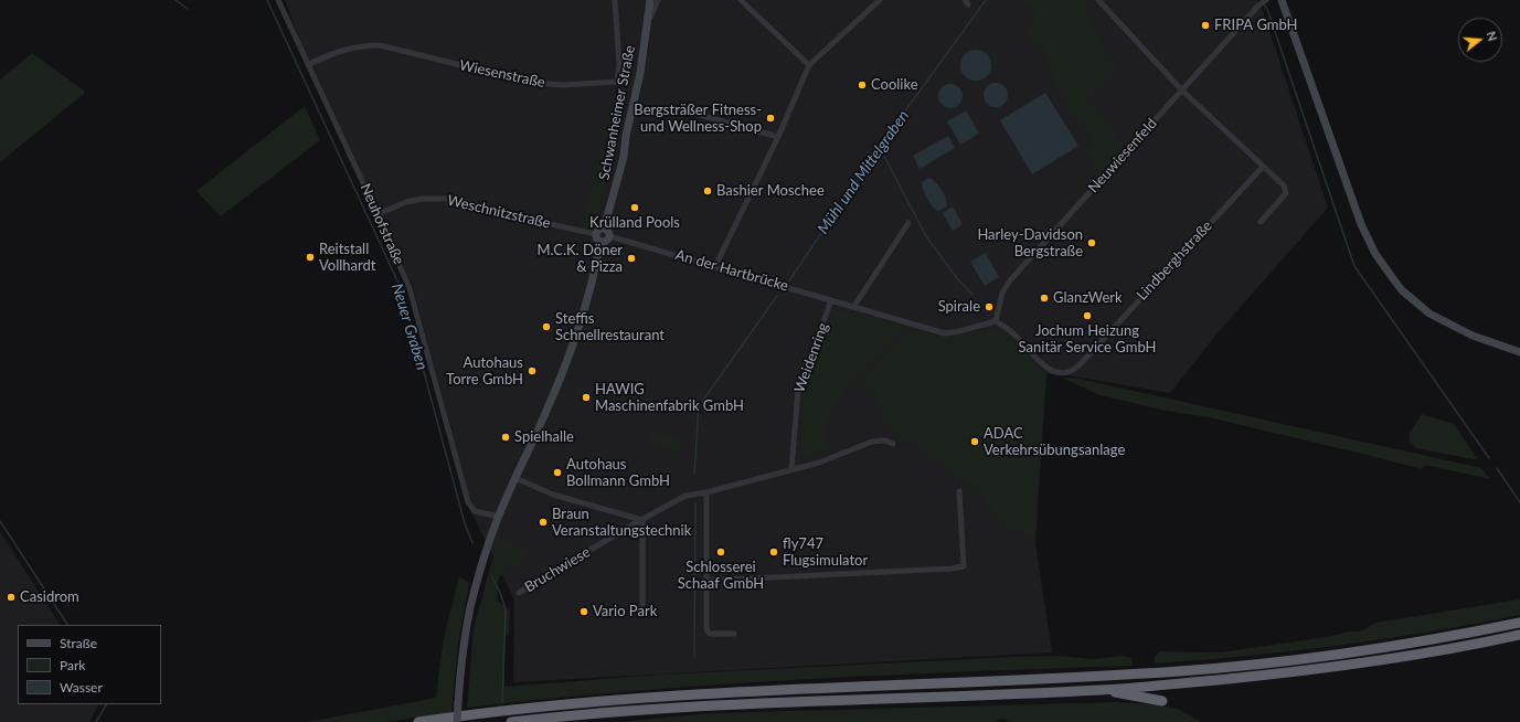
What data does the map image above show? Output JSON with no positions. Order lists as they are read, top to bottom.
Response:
{
  "streets": {
    "main road": ["Schwanheimer Straße"],
    "street": [
      "Wiesenstraße",
      "Neuwiesenfeld",
      "Weschnitzstraße",
      "Neuhofstraße",
      "Lindberghstraße",
      "An der Hartbrücke",
      "Weidenring",
      "Bruchwiese"
    ]
  },
  "crossings": [
    ["Wiesenstraße", "Neuhofstraße"],
    ["Schwanheimer Straße", "Weschnitzstraße"],
    ["Schwanheimer Straße", "An der Hartbrücke"],
    ["Neuwiesenfeld", "Lindberghstraße"],
    ["Neuwiesenfeld", "An der Hartbrücke"],
    ["Weschnitzstraße", "Neuhofstraße"],
    ["Weschnitzstraße", "An der Hartbrücke"],
    ["Lindberghstraße", "An der Hartbrücke"],
    ["An der Hartbrücke", "Weidenring"]
  ],
  "water": ["Mühl und Mittelgraben", "Neuer Graben"],
  "places": [
    "FRIPA GmbH",
    "Coolike",
    "Bergsträßer Fitness- und Wellness-Shop",
    "Bashier Moschee",
    "Krülland Pools",
    "Harley-Davidson Bergstraße",
    "Reitstall Vollhardt",
    "M.C.K. Döner & Pizza",
    "GlanzWerk",
    "Spirale",
    "Jochum Heizung Sanitär Service GmbH",
    "Steffis Schnellrestaurant",
    "Autohaus Torre GmbH",
    "HAWIG Maschinenfabrik GmbH",
    "Spielhalle",
    "ADAC Verkehrsübungsanlage",
    "Autohaus Bollmann GmbH",
    "Braun Veranstaltungstechnik",
    "Schlosserei Schaaf GmbH",
    "fly747 Flugsimulator",
    "Casidrom",
    "Vario Park"
  ],
  "legend": ["Straße", "Park", "Wasser"],
  "north": "right"
}
